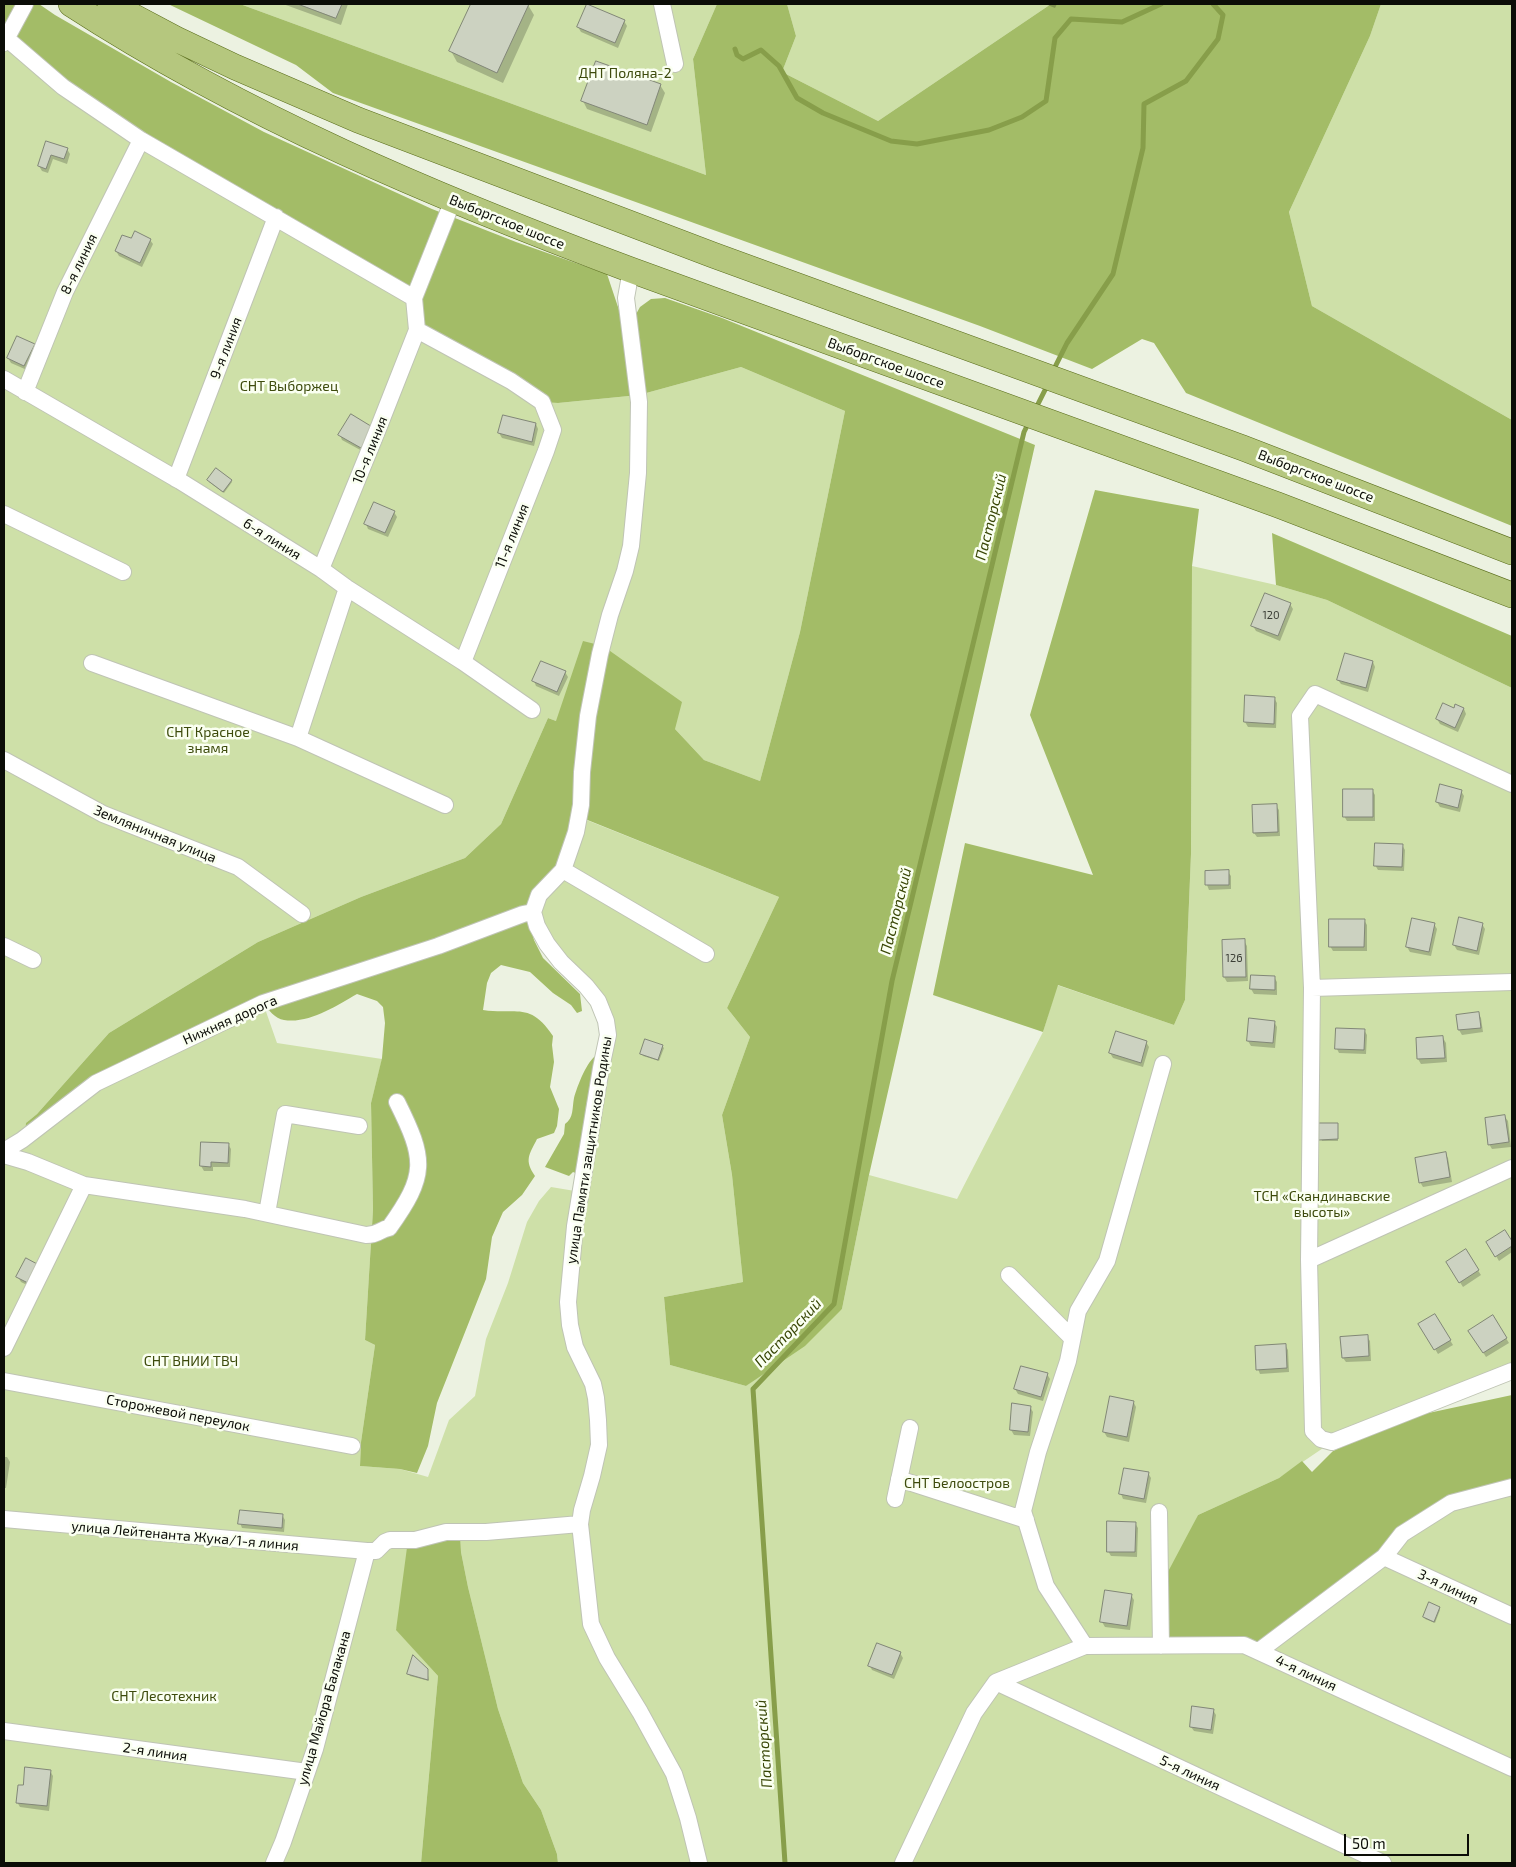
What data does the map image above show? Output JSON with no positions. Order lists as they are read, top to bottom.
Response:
{
  "streets": {
    "main road": ["Выборгское шоссе"],
    "street": [
      "8-я линия",
      "9-я линия",
      "10-я линия",
      "11-я линия",
      "6-я линия",
      "Земляничная улица",
      "Нижняя дорога",
      "улица Памяти защитников Родины",
      "Сторожевой переулок",
      "улица Лейтенанта Жука/1-я линия",
      "3-я линия",
      "4-я линия",
      "улица Майора Балакана",
      "2-я линия",
      "5-я линия"
    ]
  },
  "crossings": [
    ["8-я линия", "6-я линия"],
    ["9-я линия", "6-я линия"],
    ["10-я линия", "11-я линия"],
    ["10-я линия", "6-я линия"],
    ["11-я линия", "6-я линия"],
    ["Нижняя дорога", "улица Памяти защитников Родины"],
    ["улица Лейтенанта Жука/1-я линия", "улица Майора Балакана"],
    ["улица Майора Балакана", "2-я линия"]
  ],
  "water": ["Пасторский"],
  "parks": [
    "ДНТ Поляна-2",
    "СНТ Выборжец",
    "СНТ Красное знамя",
    "ТСН «Скандинавские высоты»",
    "СНТ ВНИИ ТВЧ",
    "СНТ Белоостров",
    "СНТ Лесотехник"
  ],
  "house_numbers": ["120", "126"],
  "scale_bar": "50 m"
}
